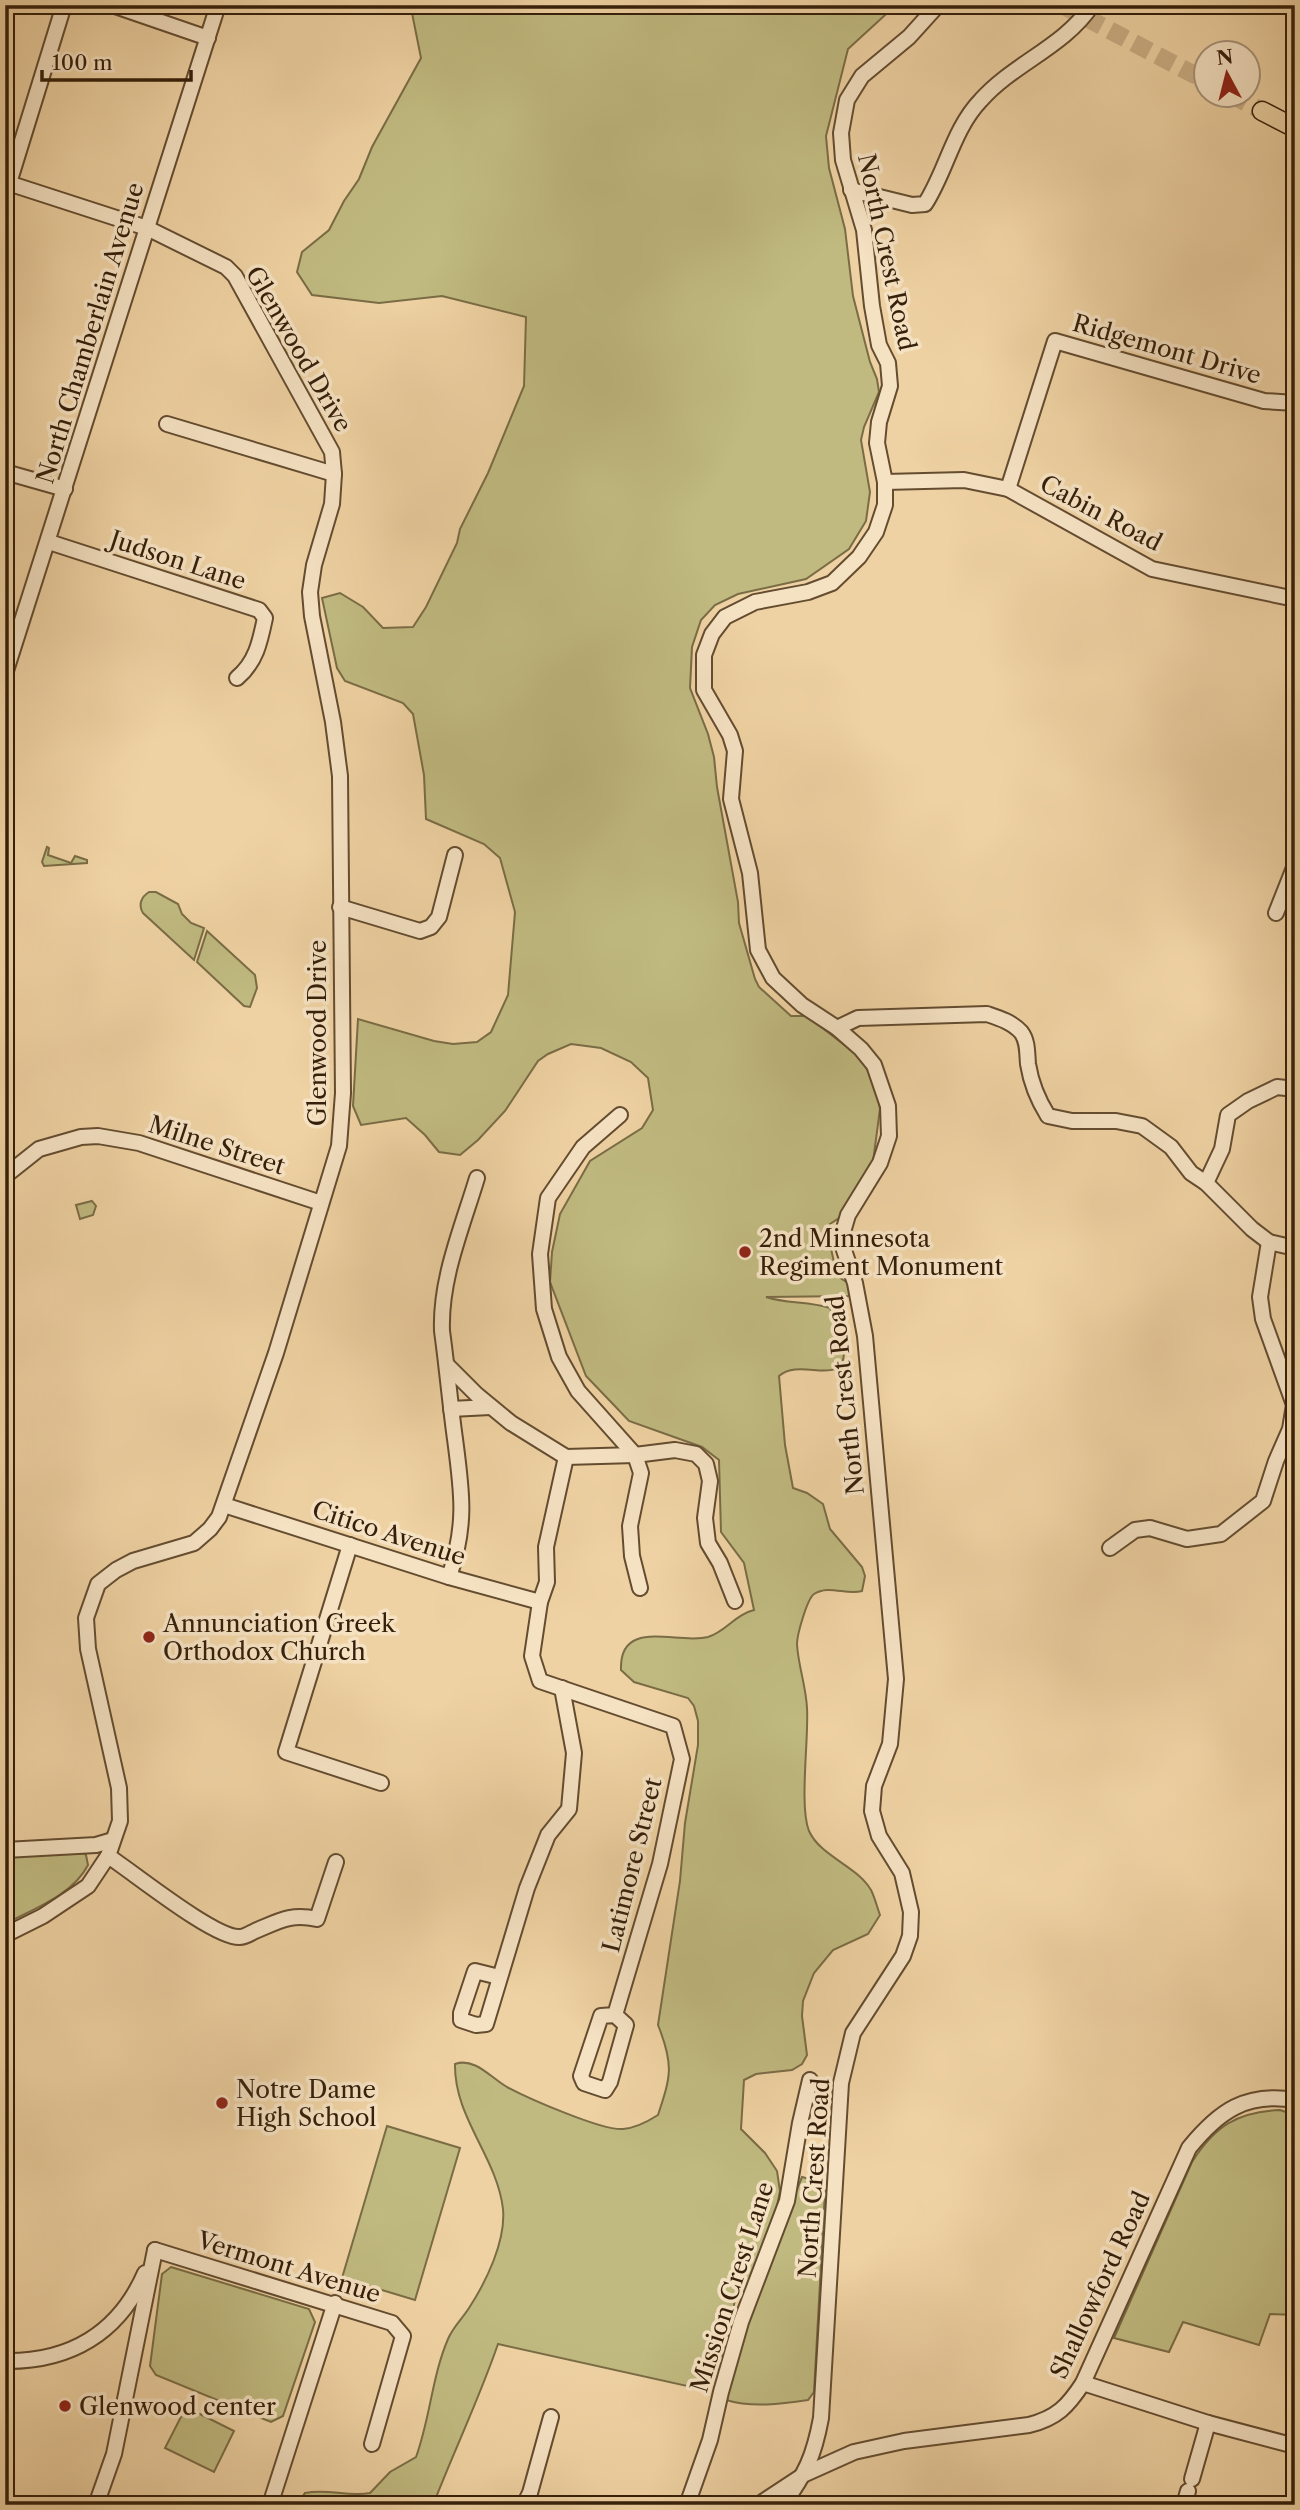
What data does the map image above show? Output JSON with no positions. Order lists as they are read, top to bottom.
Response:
{
  "streets": {
    "street": [
      "North Crest Road",
      "North Chamberlain Avenue",
      "Glenwood Drive",
      "Ridgemont Drive",
      "Cabin Road",
      "Judson Lane",
      "Milne Street",
      "Citico Avenue",
      "Latimore Street",
      "Vermont Avenue",
      "Shallowford Road",
      "Mission Crest Lane"
    ]
  },
  "crossings": [
    ["North Crest Road", "Cabin Road"],
    ["North Crest Road", "Shallowford Road"],
    ["North Chamberlain Avenue", "Glenwood Drive"],
    ["North Chamberlain Avenue", "Judson Lane"],
    ["Glenwood Drive", "Milne Street"],
    ["Glenwood Drive", "Citico Avenue"],
    ["Ridgemont Drive", "Cabin Road"]
  ],
  "places": [
    "2nd Minnesota Regiment Monument",
    "Annunciation Greek Orthodox Church",
    "Notre Dame High School",
    "Glenwood center"
  ],
  "scale_bar": "100 m",
  "north": "top"
}
